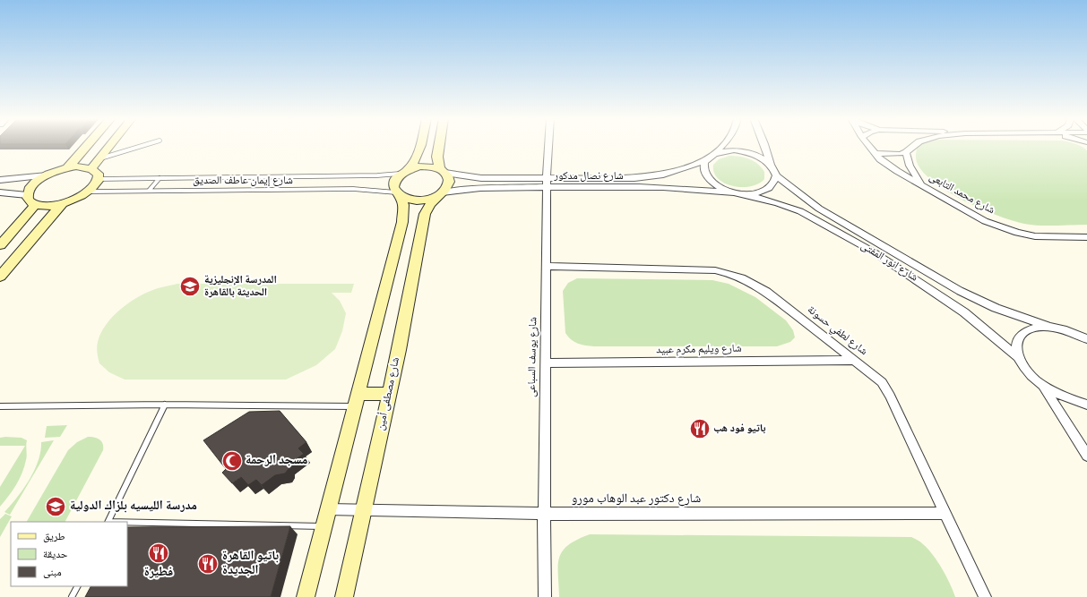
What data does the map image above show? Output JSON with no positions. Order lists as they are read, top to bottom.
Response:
{
  "streets": {
    "street": [
      "شارع نصال مدكور",
      "شارع محمد التابعى",
      "شارع انور المفتى",
      "شارع لطفي حسونة",
      "شارع ويليم مكرم عبيد",
      "شارع يوسف السباعى",
      "شارع مصطفى أمين",
      "شارع دكتور عبد الوهاب مورو"
    ],
    "lane": ["شارع إيمان عاطف الصديق"]
  },
  "crossings": [
    ["شارع نصال مدكور", "شارع إيمان عاطف الصديق"],
    ["شارع نصال مدكور", "شارع انور المفتى"],
    ["شارع نصال مدكور", "شارع يوسف السباعى"],
    ["شارع نصال مدكور", "شارع مصطفى أمين"],
    ["شارع إيمان عاطف الصديق", "شارع مصطفى أمين"],
    ["شارع لطفي حسونة", "شارع ويليم مكرم عبيد"],
    ["شارع لطفي حسونة", "شارع يوسف السباعى"],
    ["شارع لطفي حسونة", "شارع دكتور عبد الوهاب مورو"],
    ["شارع ويليم مكرم عبيد", "شارع يوسف السباعى"],
    ["شارع يوسف السباعى", "شارع دكتور عبد الوهاب مورو"],
    ["شارع مصطفى أمين", "شارع دكتور عبد الوهاب مورو"]
  ],
  "places": {
    "school or university": ["المدرسة الإنجليزية الحديثة بالقاهرة", "مدرسة الليسيه بلزاك الدولية"],
    "restaurant": ["باتيو فود هب", "فطيرة", "باتيو القاهرة الجديدة"],
    "mosque": ["مسجد الرحمة"]
  },
  "legend": ["طريق", "حديقة", "مبنى"]
}
